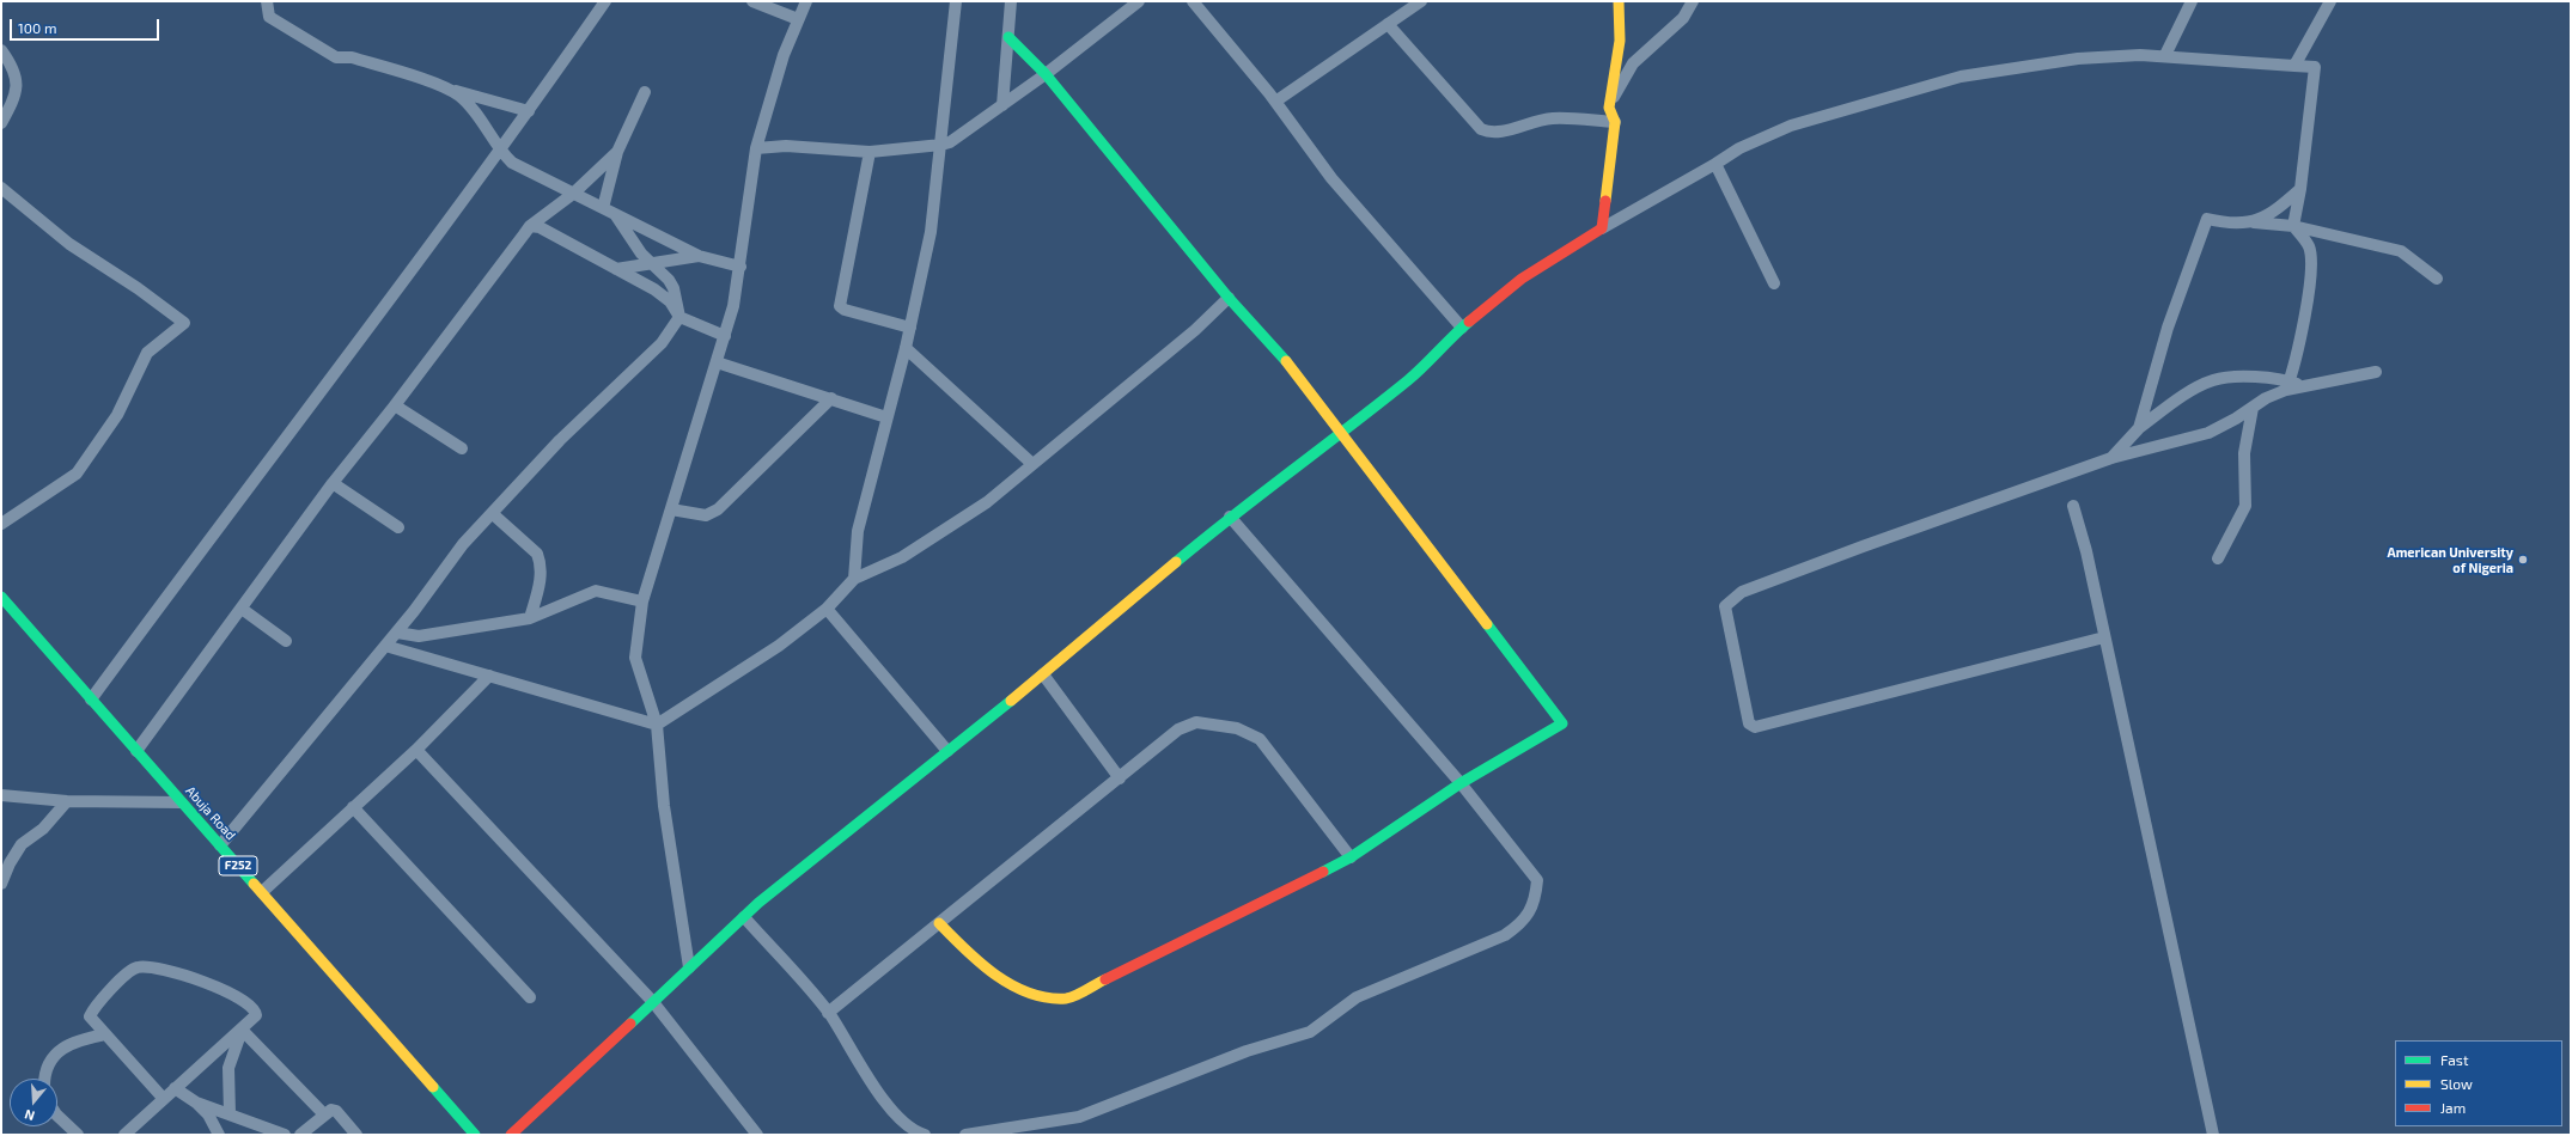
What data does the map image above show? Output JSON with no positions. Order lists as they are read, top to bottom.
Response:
{
  "streets": {
    "street": ["Abuja Road", "F252"]
  },
  "places": ["American University of Nigeria"],
  "legend": ["Fast", "Slow", "Jam"],
  "scale_bar": "100 m",
  "north": "bottom"
}
